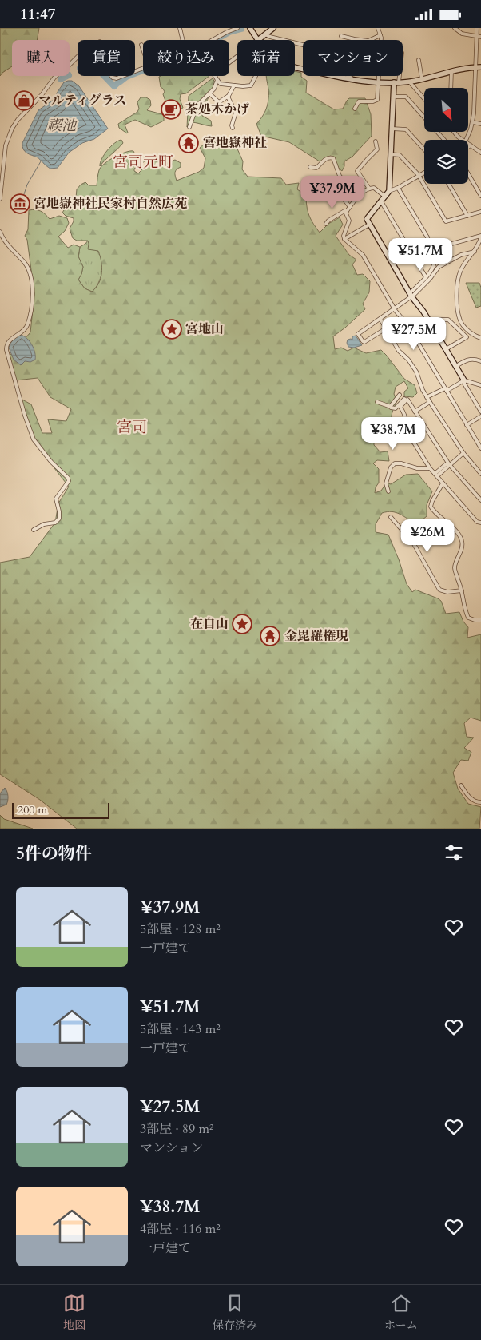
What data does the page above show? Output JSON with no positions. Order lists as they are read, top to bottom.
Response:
{
  "districts": ["宮司元町", "宮司"],
  "water": ["禊池"],
  "places": {
    "shop": ["マルティグラス"],
    "cafe": ["茶処木かげ"],
    "temple": ["宮地嶽神社", "金毘羅権現"],
    "museum": ["宮地嶽神社民家村自然広苑"],
    "place": ["宮地山", "在自山"]
  },
  "scale_bar": "200 m",
  "north": "bottom right",
  "page": {
    "status": "11:47",
    "chip": [
      "購入",
      "賃貸",
      "絞り込み",
      "新着",
      "マンション"
    ],
    "price": [
      "¥37.9M",
      "¥51.7M",
      "¥27.5M",
      "¥38.7M",
      "¥26M"
    ],
    "scale": "200 m",
    "heading": "5件の物件",
    "list": [
      {
        "name": "¥37.9M",
        "note": "5部屋 · 128 m² · 一戸建て"
      },
      {
        "name": "¥51.7M",
        "note": "5部屋 · 143 m² · 一戸建て"
      },
      {
        "name": "¥27.5M",
        "note": "3部屋 · 89 m² · マンション"
      },
      {
        "name": "¥38.7M",
        "note": "4部屋 · 116 m² · 一戸建て"
      }
    ],
    "tabs": ["地図", "保存済み", "ホーム"]
  }
}
